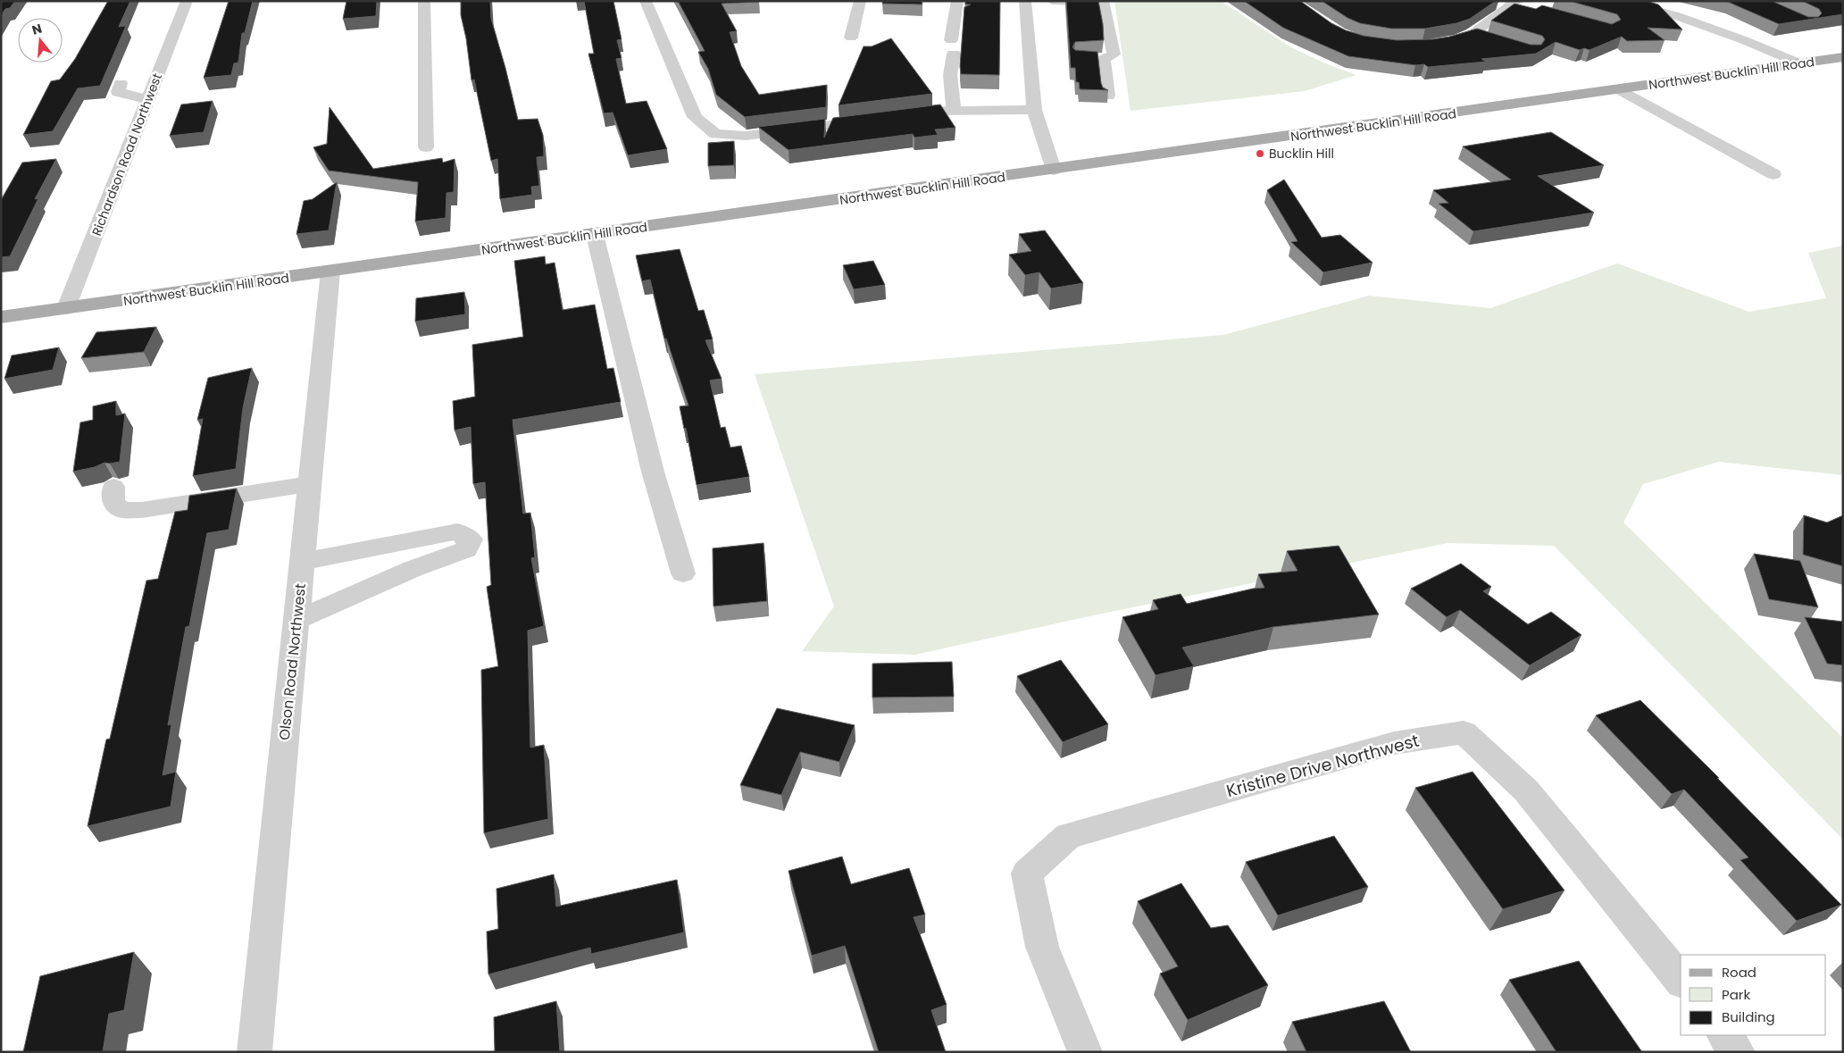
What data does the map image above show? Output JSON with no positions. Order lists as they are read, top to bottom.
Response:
{
  "streets": {
    "main road": ["Northwest Bucklin Hill Road"],
    "street": ["Richardson Road Northwest", "Olson Road Northwest", "Kristine Drive Northwest"]
  },
  "crossings": [
    ["Northwest Bucklin Hill Road", "Richardson Road Northwest"],
    ["Northwest Bucklin Hill Road", "Olson Road Northwest"]
  ],
  "places": ["Bucklin Hill"],
  "legend": ["Road", "Park", "Building"],
  "north": "top"
}
